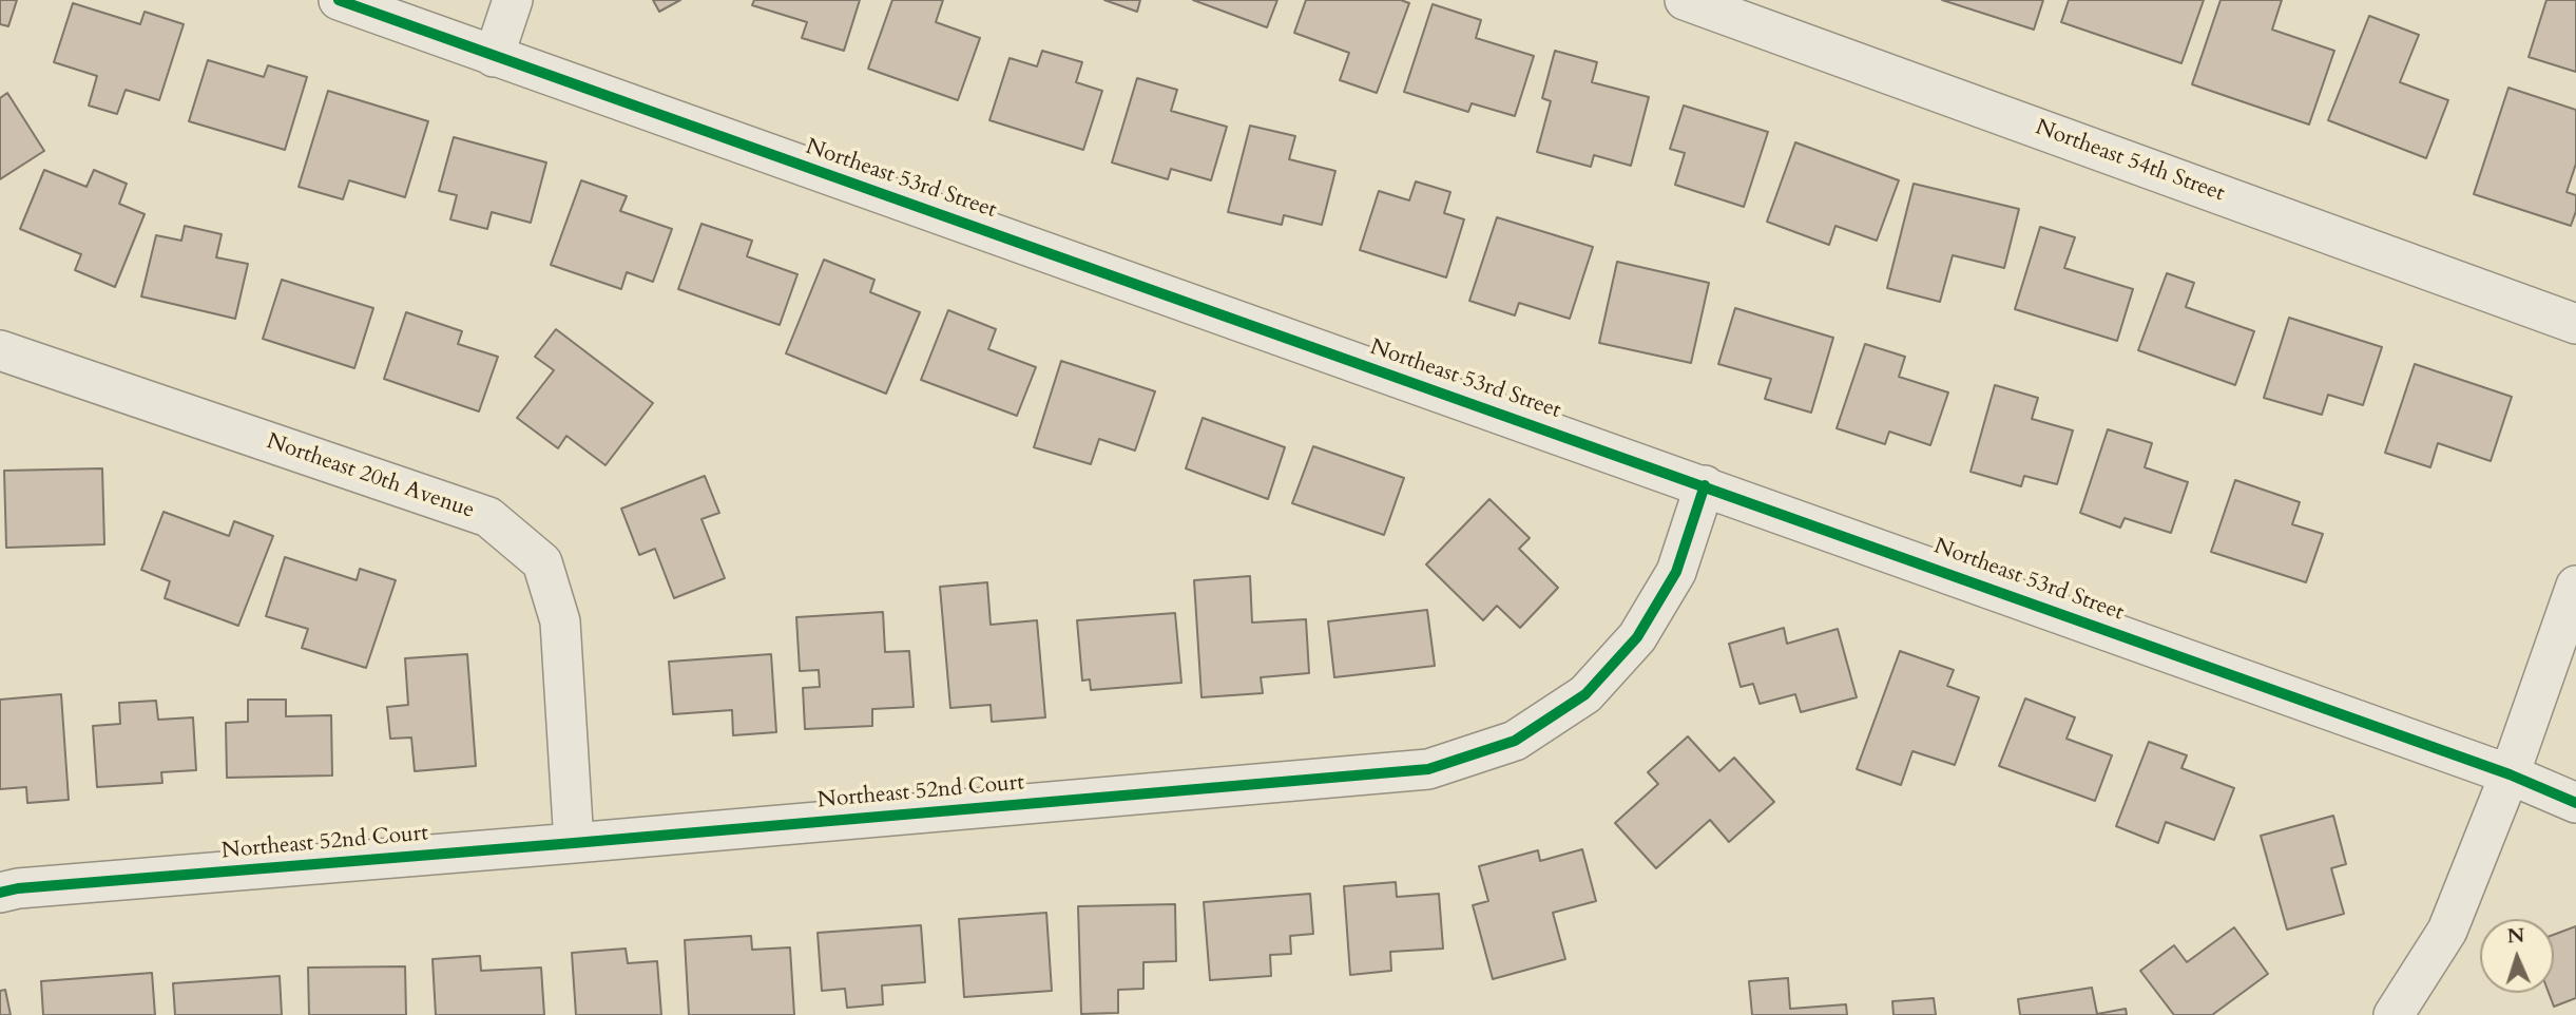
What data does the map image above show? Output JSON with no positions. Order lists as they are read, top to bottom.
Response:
{
  "streets": {
    "street": [
      "Northeast 54th Street",
      "Northeast 53rd Street",
      "Northeast 20th Avenue",
      "Northeast 52nd Court"
    ]
  },
  "crossings": [
    ["Northeast 53rd Street", "Northeast 52nd Court"],
    ["Northeast 20th Avenue", "Northeast 52nd Court"]
  ],
  "north": "top"
}
